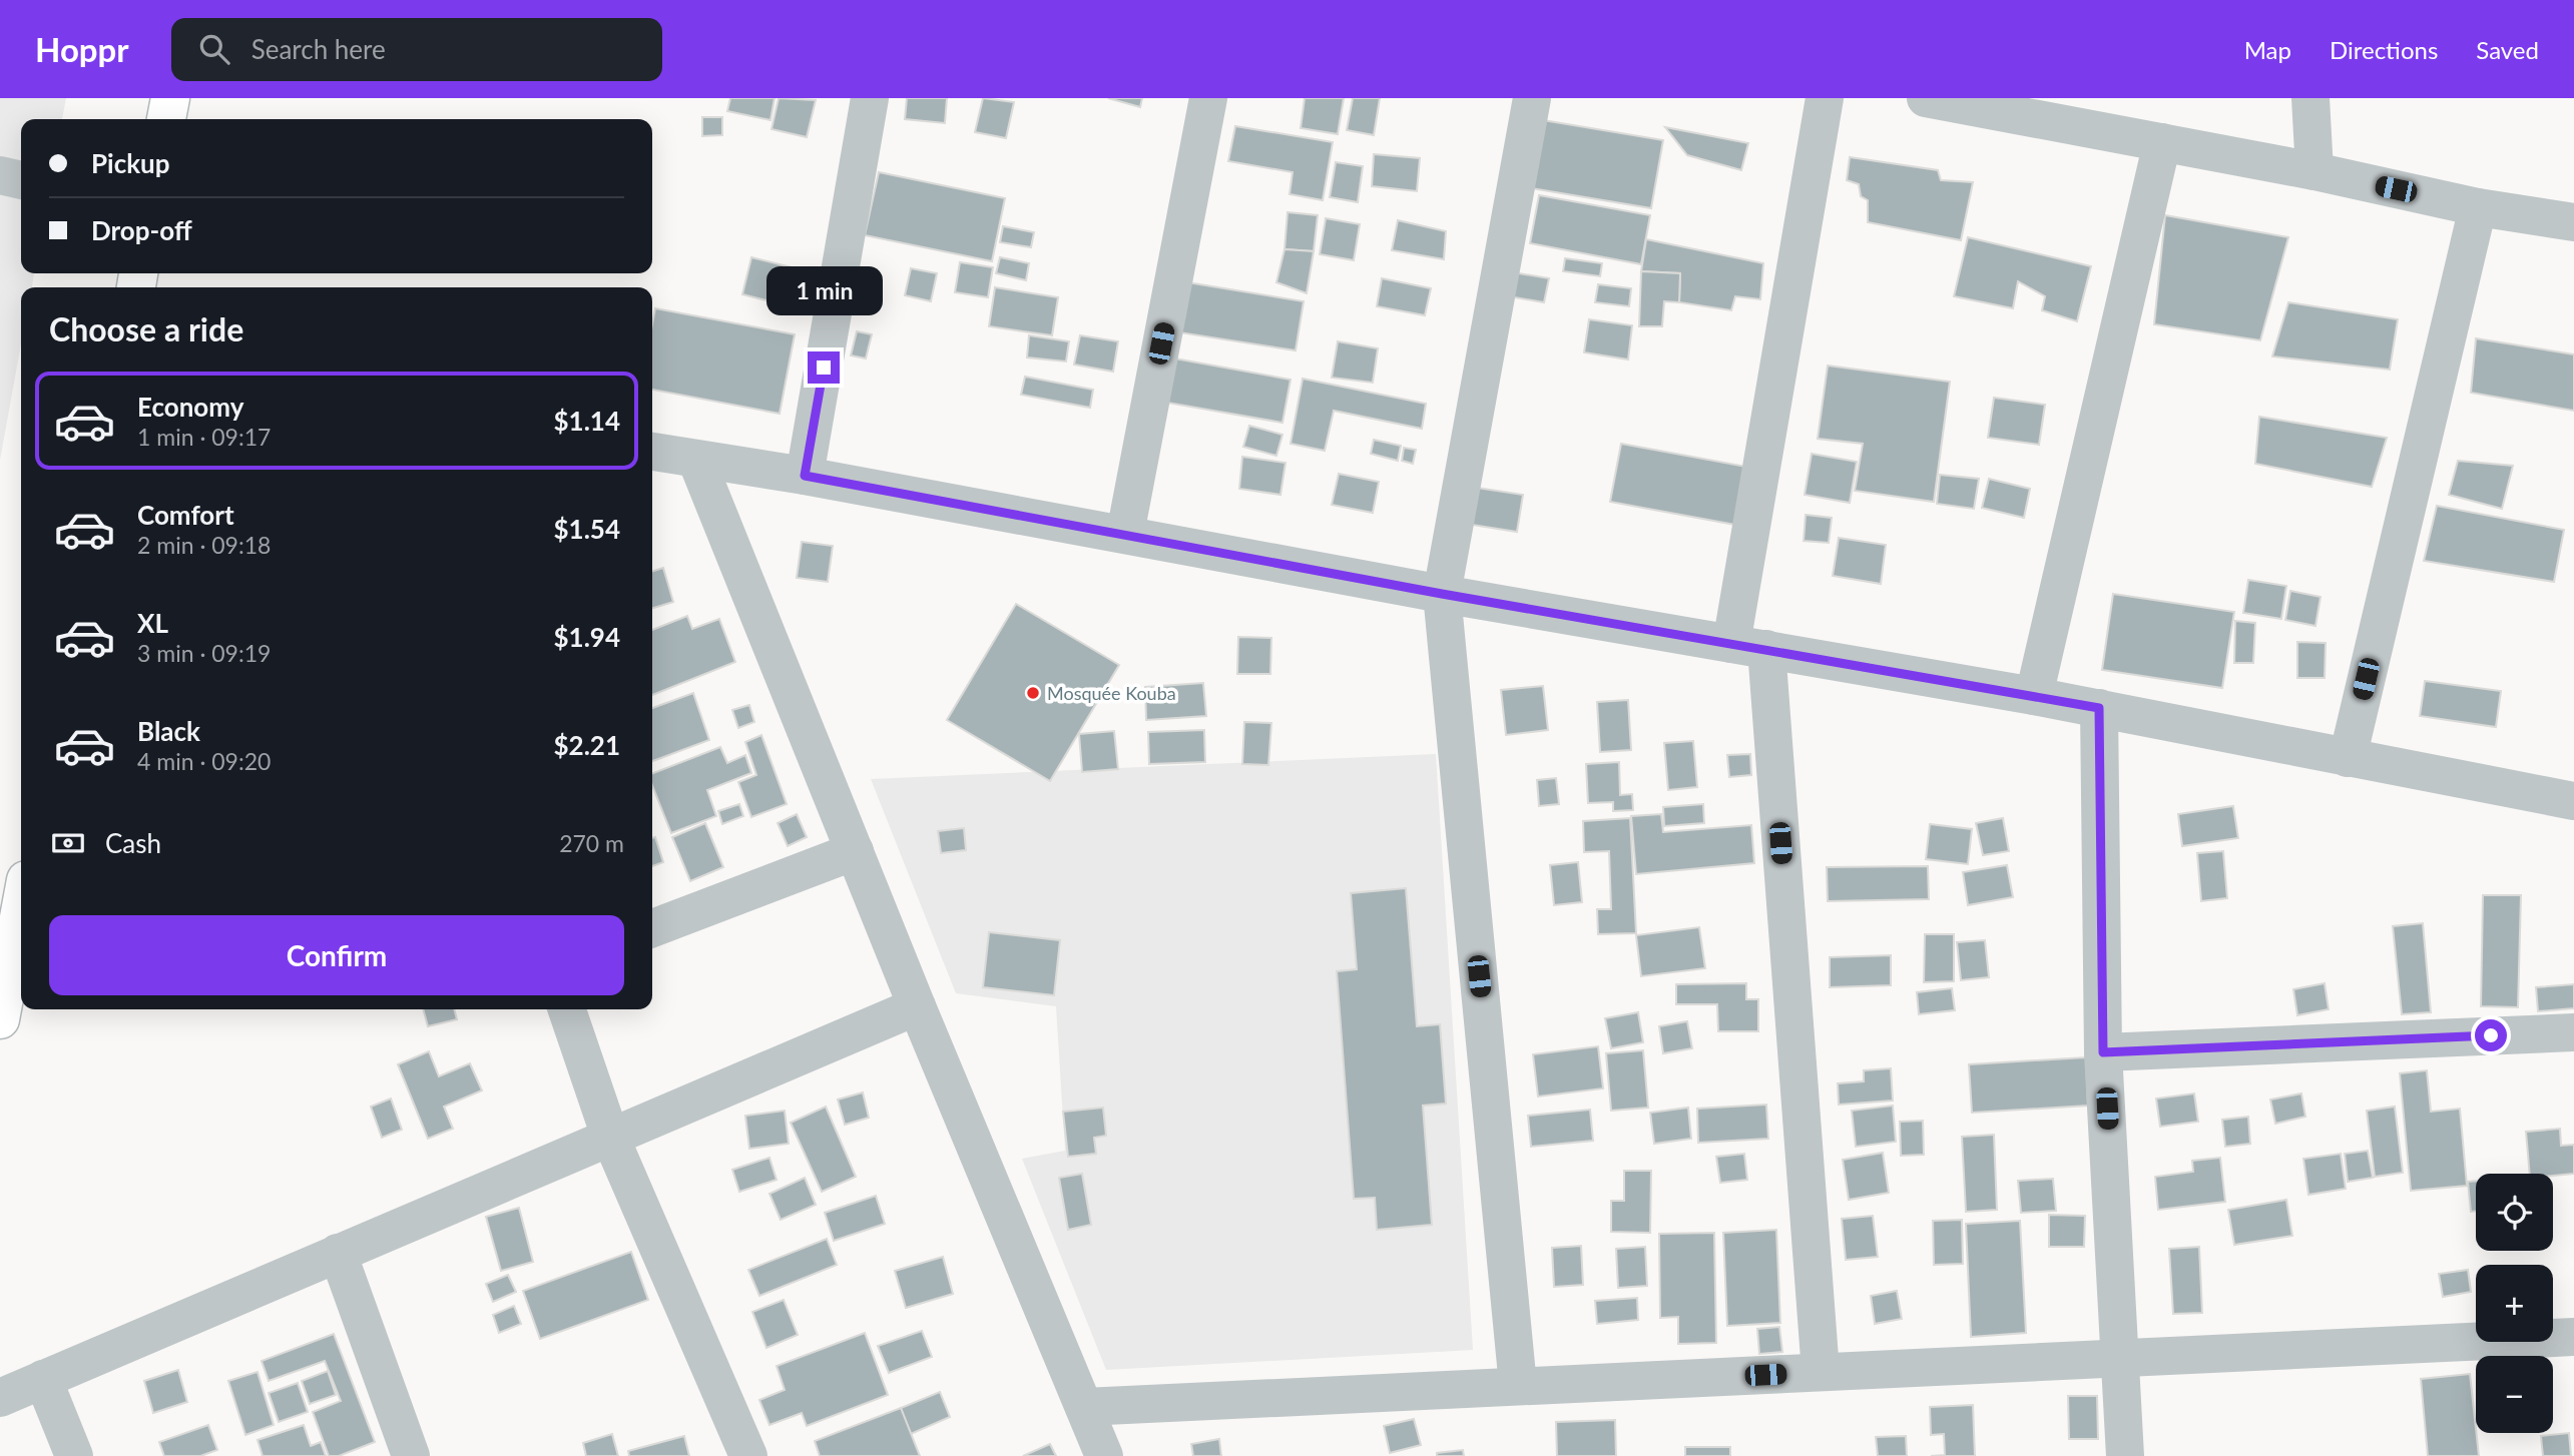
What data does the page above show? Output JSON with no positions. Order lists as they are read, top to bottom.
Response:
{
  "places": ["Mosquée Kouba"],
  "page": {
    "header": "Hoppr",
    "search": "Search here",
    "nav": ["Map", "Directions", "Saved"],
    "banner": ["Pickup", "Drop-off"],
    "bubble": "1 min",
    "heading": "Choose a ride",
    "list": [
      {
        "name": "Economy",
        "note": "1 min · 09:17",
        "value": "$1.14"
      },
      {
        "name": "Comfort",
        "note": "2 min · 09:18",
        "value": "$1.54"
      },
      {
        "name": "XL",
        "note": "3 min · 09:19",
        "value": "$1.94"
      },
      {
        "name": "Black",
        "note": "4 min · 09:20",
        "value": "$2.21"
      }
    ],
    "pay": ["Cash", "270 m"],
    "buttons": "Confirm",
    "map_buttons": ["+", "−"]
  }
}
